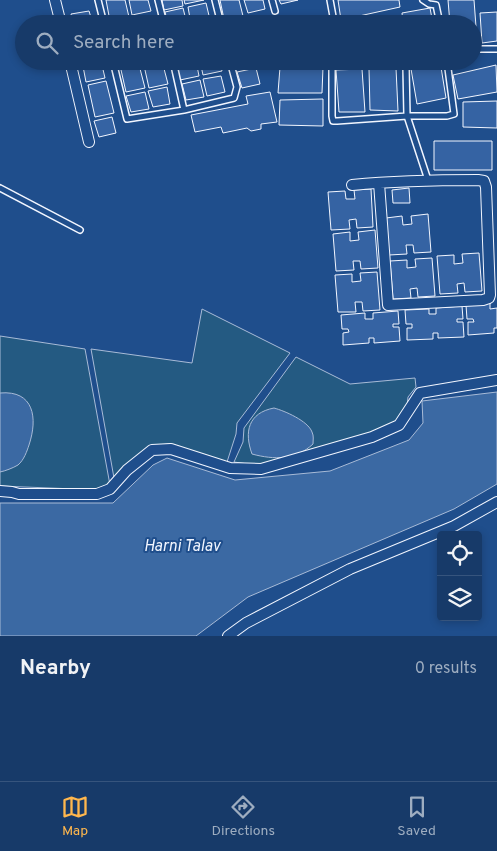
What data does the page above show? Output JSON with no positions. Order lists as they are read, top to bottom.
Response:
{
  "water": ["Harni Talav"],
  "page": {
    "search": "Search here",
    "heading": ["Nearby", "0 results"],
    "nav": ["Map", "Directions", "Saved"]
  }
}
